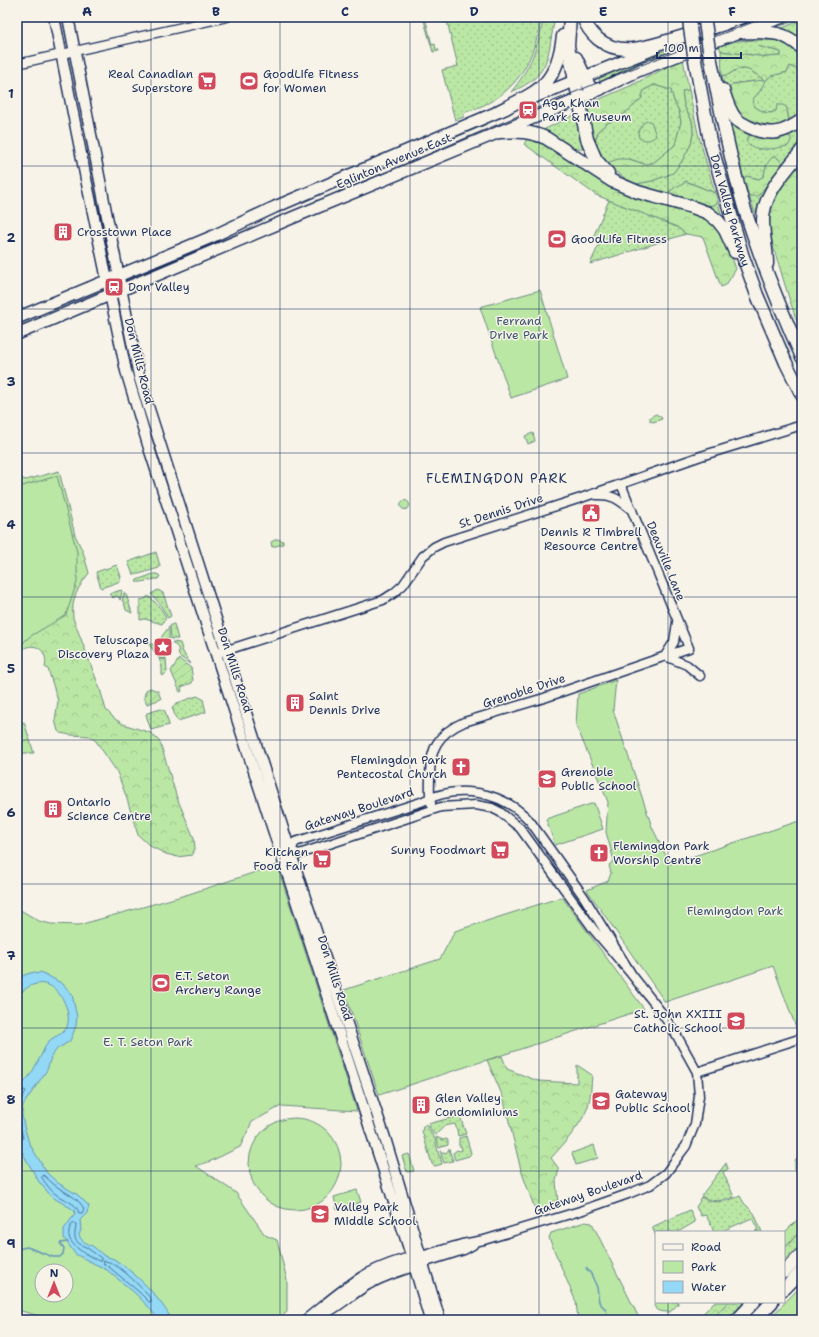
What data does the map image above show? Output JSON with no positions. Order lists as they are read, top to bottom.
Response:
{
  "streets": {
    "highway": ["Don Valley Parkway"],
    "main road": ["Eglinton Avenue East", "Don Mills Road"],
    "street": [
      "St Dennis Drive",
      "Deauville Lane",
      "Grenoble Drive",
      "Gateway Boulevard"
    ]
  },
  "crossings": [
    ["Eglinton Avenue East", "Don Mills Road"],
    ["Don Mills Road", "St Dennis Drive"],
    ["Don Mills Road", "Gateway Boulevard"],
    ["St Dennis Drive", "Deauville Lane"],
    ["Deauville Lane", "Grenoble Drive"],
    ["Grenoble Drive", "Gateway Boulevard"]
  ],
  "districts": ["FLEMINGDON PARK"],
  "parks": ["Ferrand Drive Park", "Flemingdon Park", "E. T. Seton Park"],
  "places": {
    "supermarket": ["Real Canadian Superstore", "Sunny Foodmart", "Kitchen Food Fair"],
    "sports": ["GoodLife Fitness for Women", "GoodLife Fitness", "E.T. Seton Archery Range"],
    "station": ["Aga Khan Park & Museum", "Don Valley"],
    "building": [
      "Crosstown Place",
      "Saint Dennis Drive",
      "Ontario Science Centre",
      "Glen Valley Condominiums"
    ],
    "public building": ["Dennis R Timbrell Resource Centre"],
    "place": ["Teluscape Discovery Plaza"],
    "church": ["Flemingdon Park Pentecostal Church", "Flemingdon Park Worship Centre"],
    "school or university": [
      "Grenoble Public School",
      "St. John XXIII Catholic School",
      "Gateway Public School",
      "Valley Park Middle School"
    ]
  },
  "legend": ["Road", "Park", "Water"],
  "scale_bar": "100 m",
  "north": "top",
  "grid": {
    "columns": [
      "A",
      "B",
      "C",
      "D",
      "E",
      "F"
    ],
    "rows": [
      "1",
      "2",
      "3",
      "4",
      "5",
      "6",
      "7",
      "8",
      "9"
    ]
  }
}
